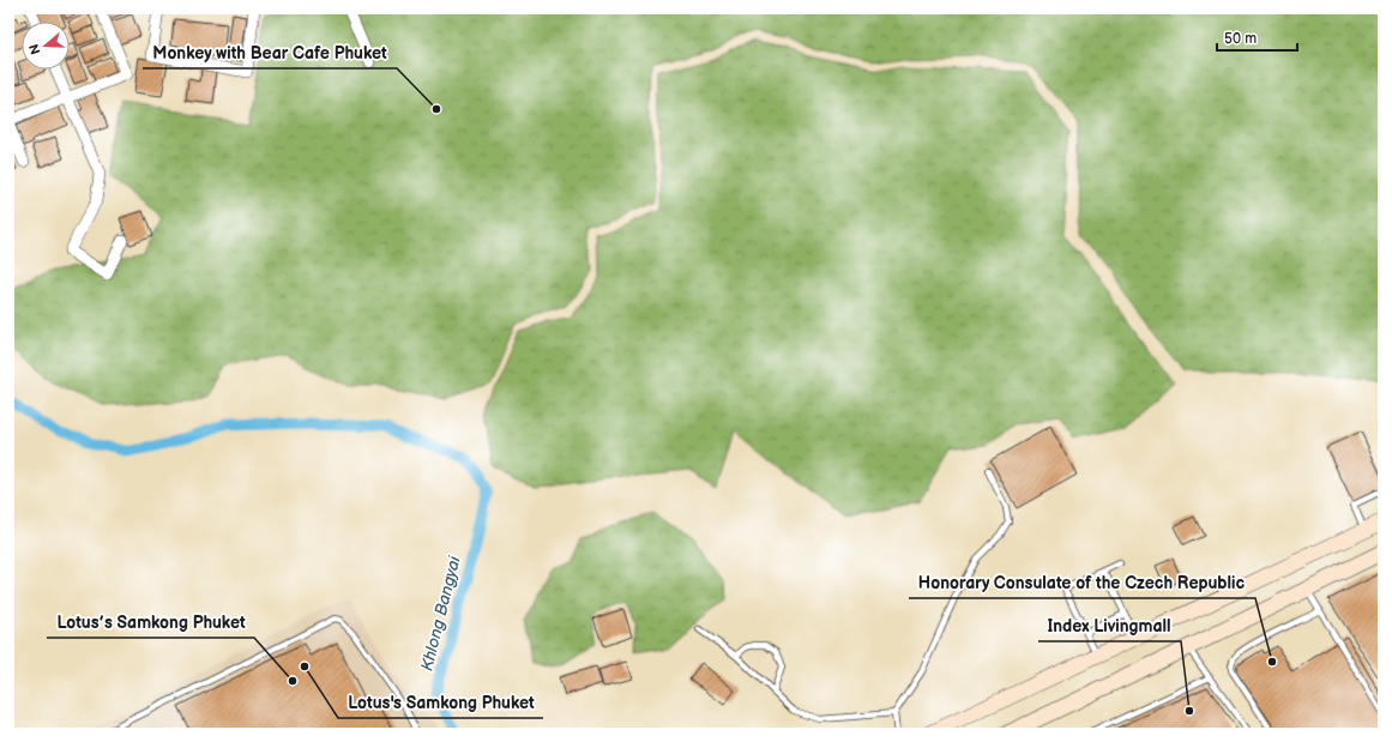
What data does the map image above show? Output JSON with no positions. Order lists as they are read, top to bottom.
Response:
{
  "water": ["Khlong Bangyai"],
  "places": [
    "Monkey with Bear Cafe Phuket",
    "Honorary Consulate of the Czech Republic",
    "Lotus's Samkong Phuket",
    "Lotus’s Samkong Phuket",
    "Index Livingmall"
  ],
  "scale_bar": "50 m",
  "north": "left"
}
